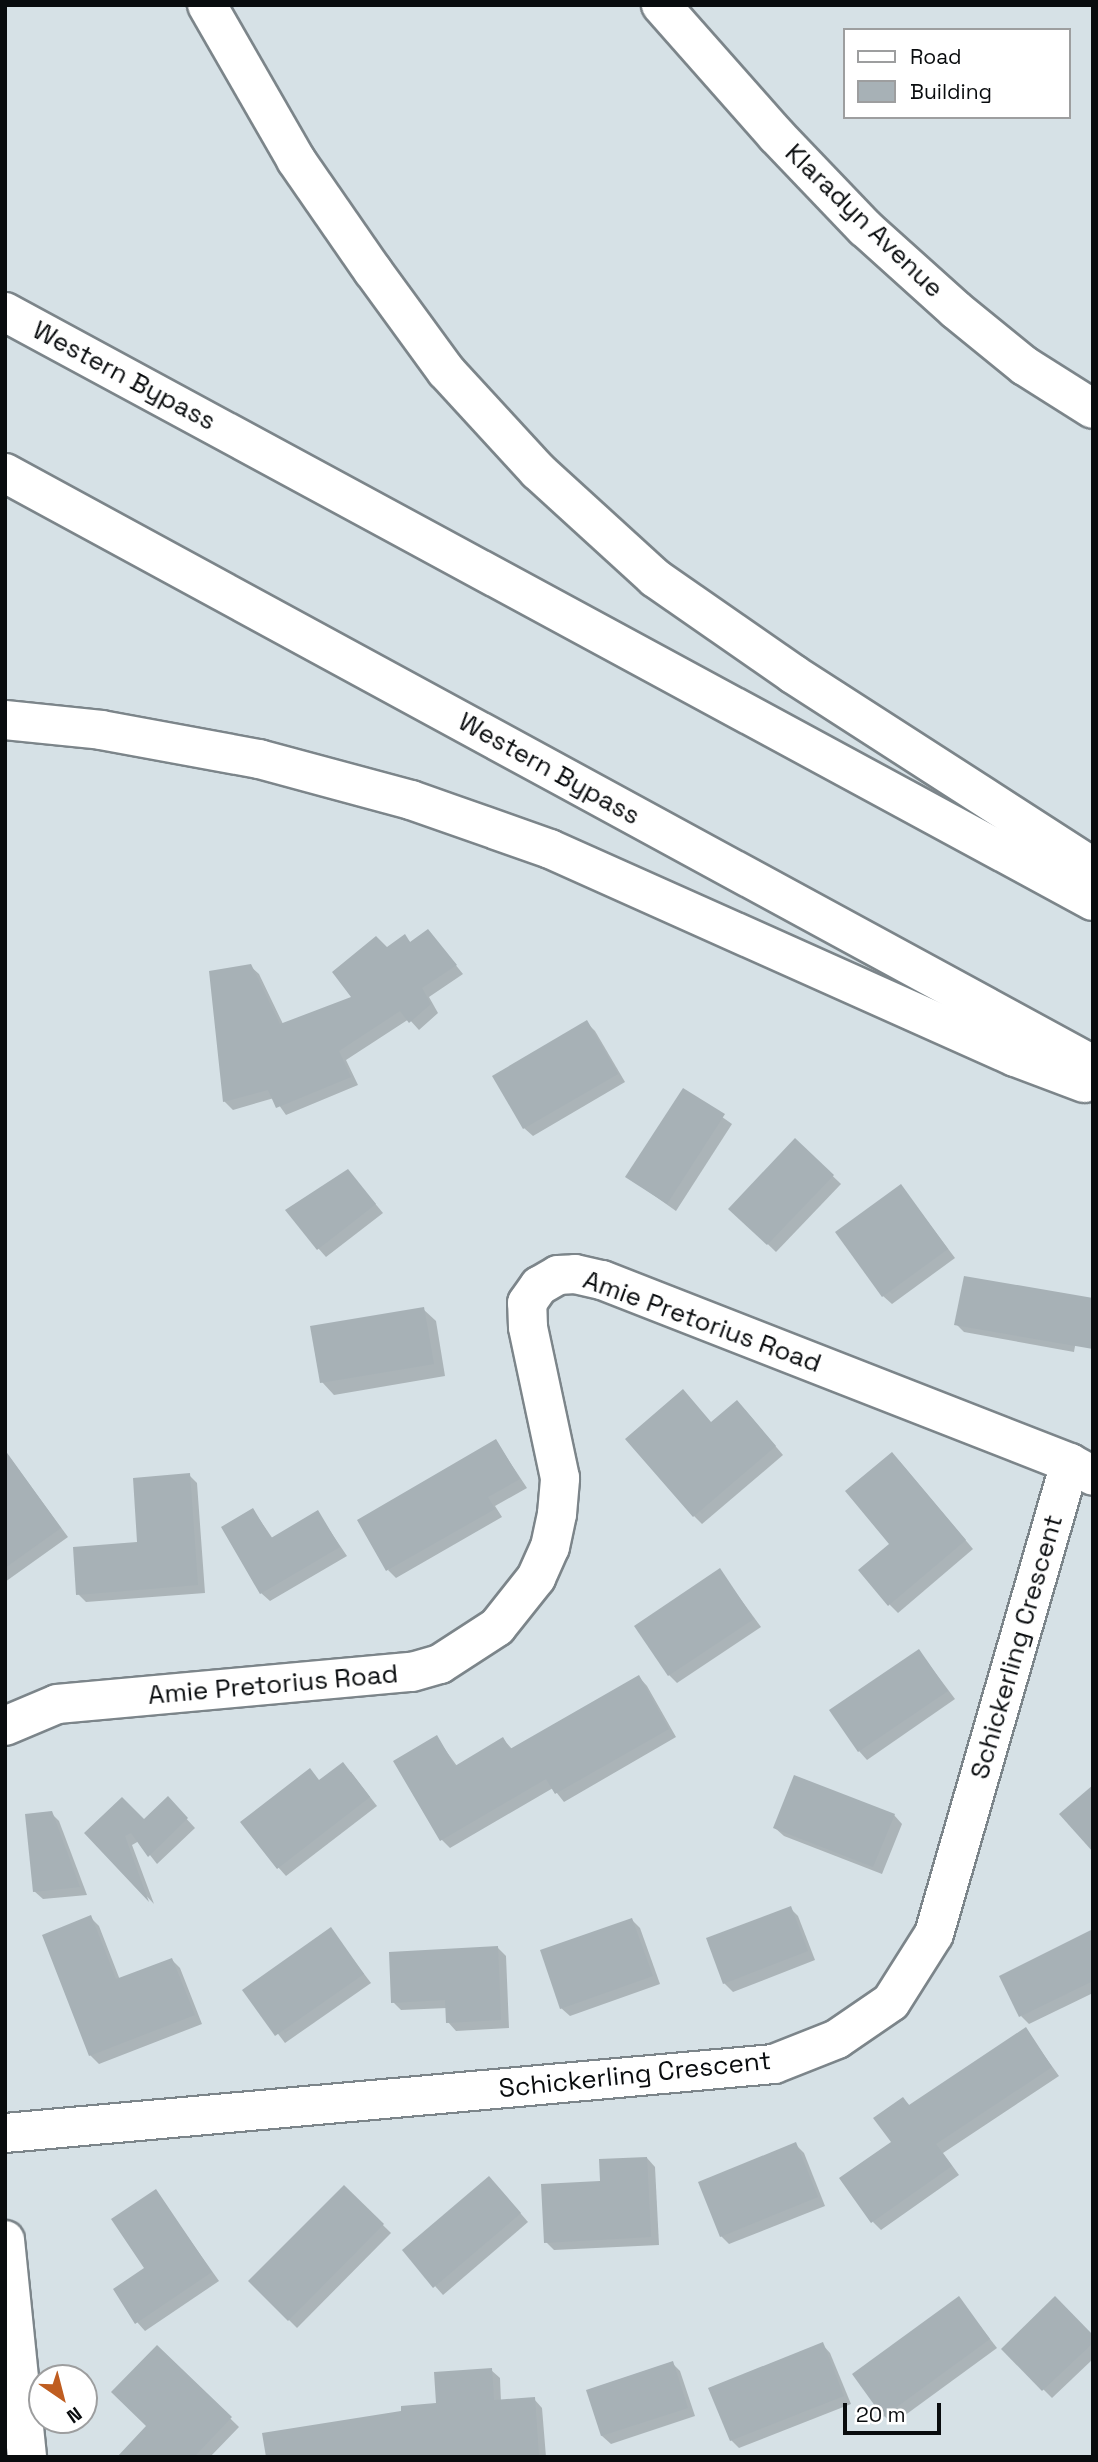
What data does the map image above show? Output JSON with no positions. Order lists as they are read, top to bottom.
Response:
{
  "streets": {
    "main road": [
      "Klaradyn Avenue",
      "Western Bypass",
      "Amie Pretorius Road",
      "Schickerling Crescent"
    ]
  },
  "crossings": [
    ["Amie Pretorius Road", "Schickerling Crescent"]
  ],
  "legend": ["Road", "Building"],
  "scale_bar": "20 m",
  "north": "bottom right"
}
